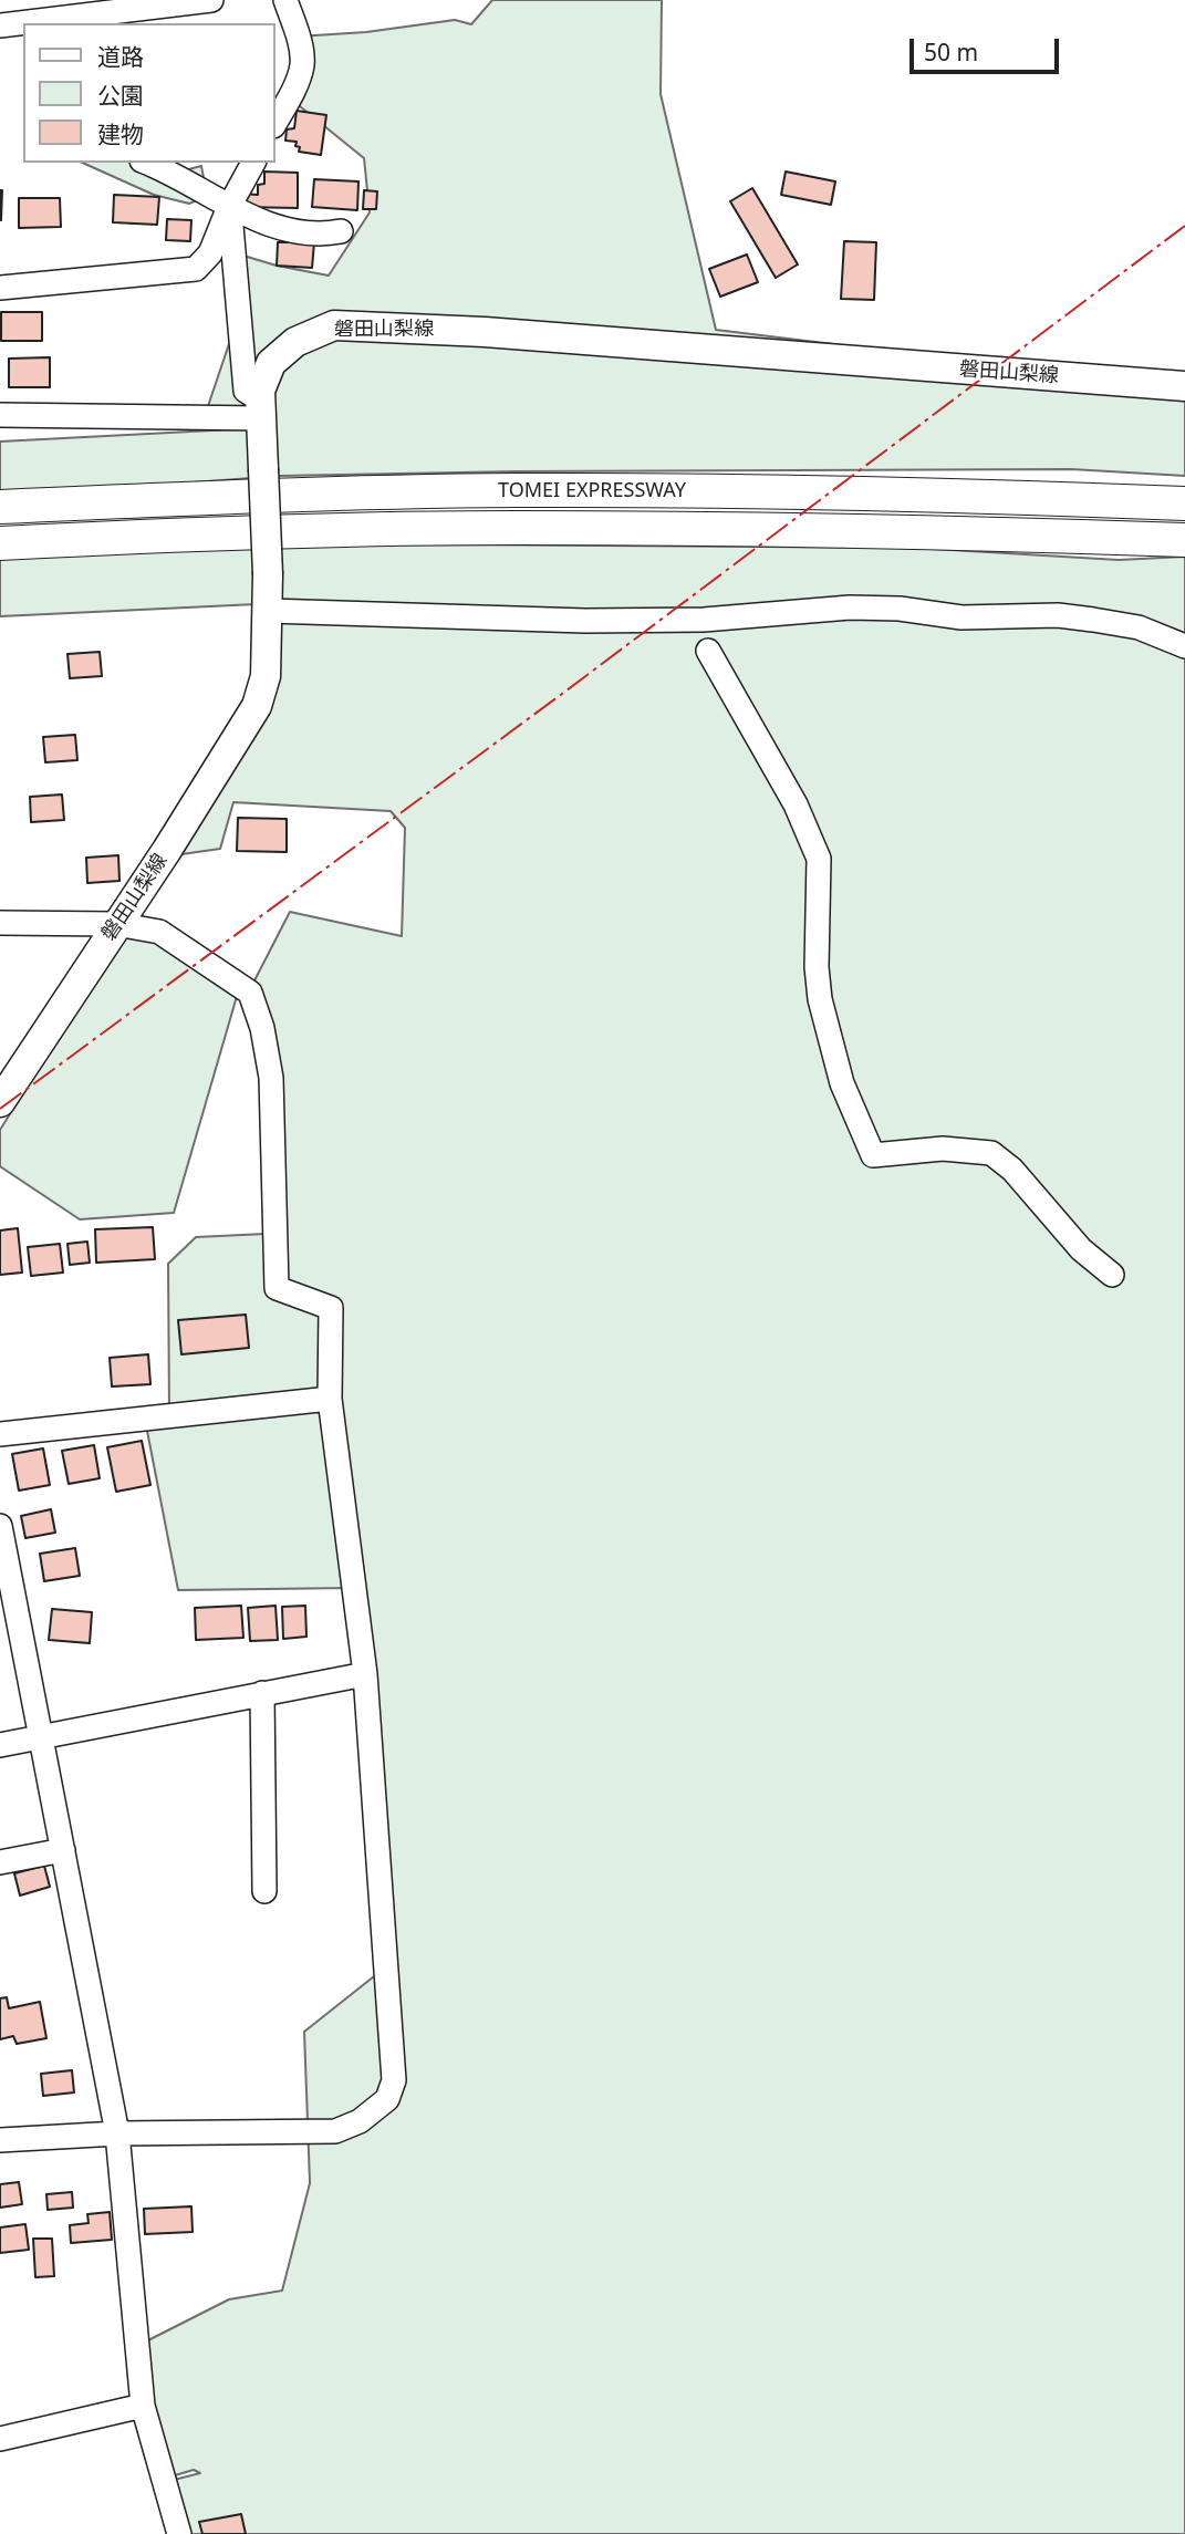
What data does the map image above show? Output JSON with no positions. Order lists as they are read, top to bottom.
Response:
{
  "streets": {
    "highway": ["TOMEI EXPRESSWAY"],
    "main road": ["磐田山梨線"]
  },
  "legend": ["道路", "公園", "建物"],
  "scale_bar": "50 m"
}
